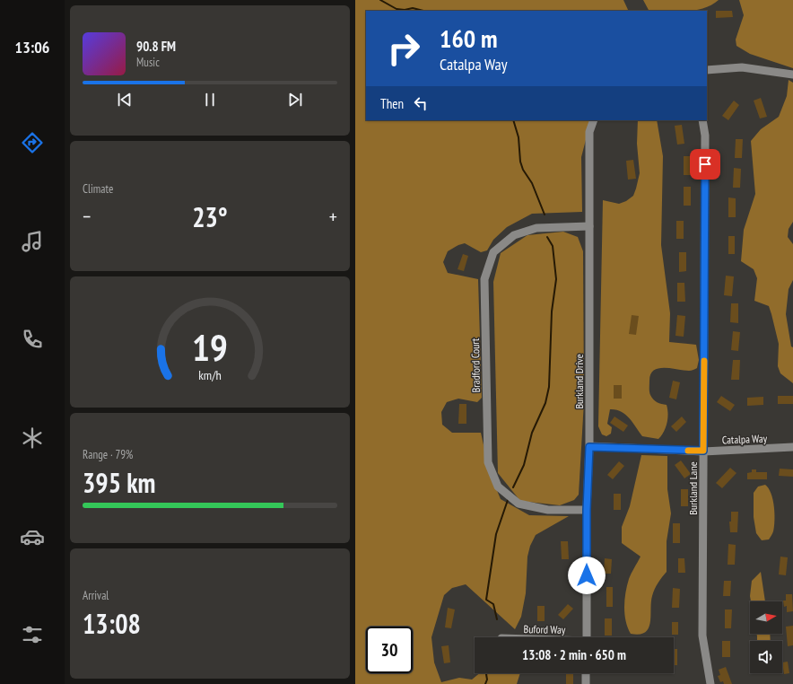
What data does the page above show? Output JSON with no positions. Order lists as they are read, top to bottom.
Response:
{
  "streets": {
    "street": [
      "Bradford Court",
      "Burkland Drive",
      "Catalpa Way",
      "Burkland Lane"
    ]
  },
  "crossings": [
    ["Bradford Court", "Burkland Drive"],
    ["Burkland Drive", "Catalpa Way"],
    ["Catalpa Way", "Burkland Lane"]
  ],
  "north": "right",
  "page": {
    "tabs": "13:06",
    "turn": ["160 m", "Catalpa Way"],
    "song": ["90.8 FM", "Music"],
    "then": "Then",
    "tile": [
      "Climate",
      ["Range · 79%", "395 km"],
      ["Arrival", "13:08"]
    ],
    "heat": ["−", "23°", "+"],
    "limit": "30",
    "trip": "13:08 · 2 min · 650 m",
    "gauge": ["19", "km/h"]
  }
}
